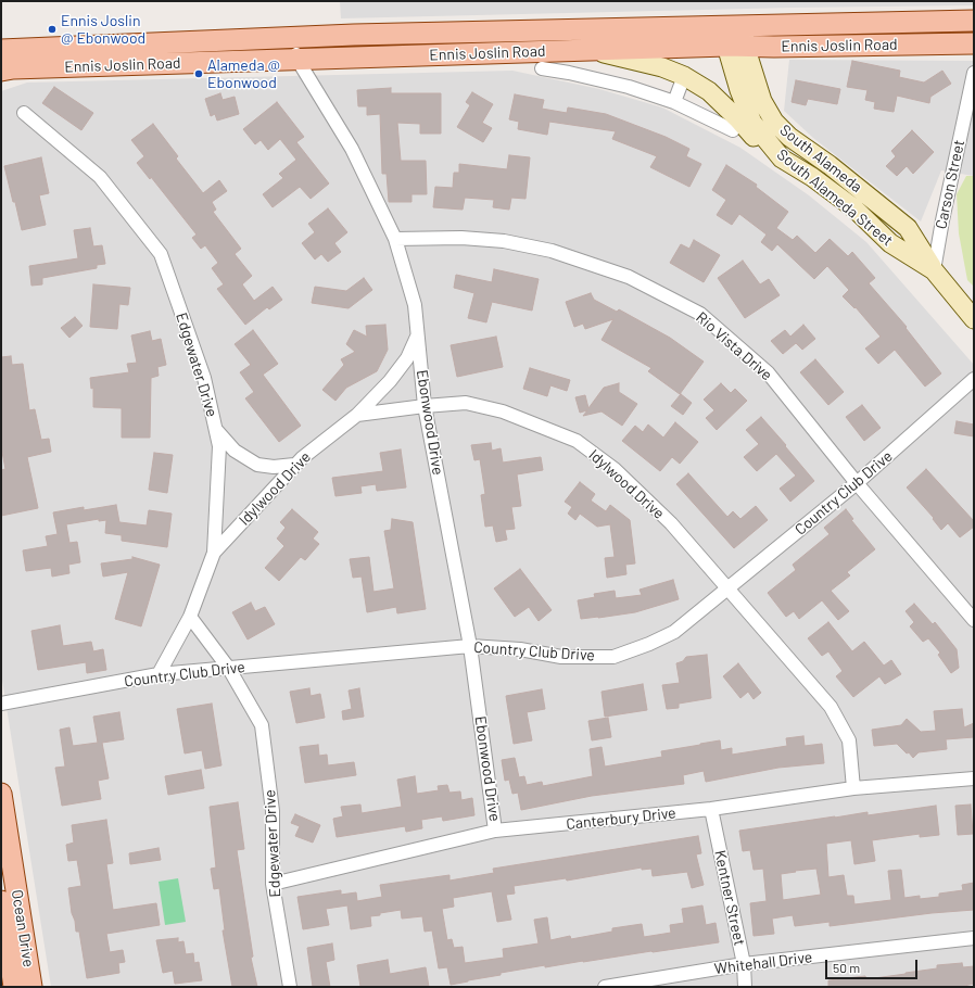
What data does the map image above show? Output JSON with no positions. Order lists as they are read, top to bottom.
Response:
{
  "streets": {
    "main road": [
      "Ennis Joslin Road",
      "South Alameda",
      "South Alameda Street",
      "Ocean Drive"
    ],
    "street": [
      "Carson Street",
      "Rio Vista Drive",
      "Edgewater Drive",
      "Ebonwood Drive",
      "Idylwood Drive",
      "Country Club Drive",
      "Canterbury Drive",
      "Kentner Street",
      "Whitehall Drive"
    ]
  },
  "crossings": [
    ["Ennis Joslin Road", "South Alameda"],
    ["Ennis Joslin Road", "South Alameda Street"],
    ["Ennis Joslin Road", "Ebonwood Drive"],
    ["South Alameda", "Carson Street"],
    ["South Alameda", "South Alameda Street"],
    ["Carson Street", "South Alameda Street"],
    ["Rio Vista Drive", "Ebonwood Drive"],
    ["Rio Vista Drive", "Country Club Drive"],
    ["Edgewater Drive", "Idylwood Drive"],
    ["Edgewater Drive", "Country Club Drive"],
    ["Edgewater Drive", "Canterbury Drive"],
    ["Ebonwood Drive", "Idylwood Drive"],
    ["Ebonwood Drive", "Country Club Drive"],
    ["Ebonwood Drive", "Canterbury Drive"],
    ["Idylwood Drive", "Country Club Drive"],
    ["Idylwood Drive", "Canterbury Drive"],
    ["Canterbury Drive", "Kentner Street"],
    ["Kentner Street", "Whitehall Drive"]
  ],
  "places": ["Ennis Joslin @ Ebonwood", "Alameda @ Ebonwood"],
  "scale_bar": "50 m"
}
